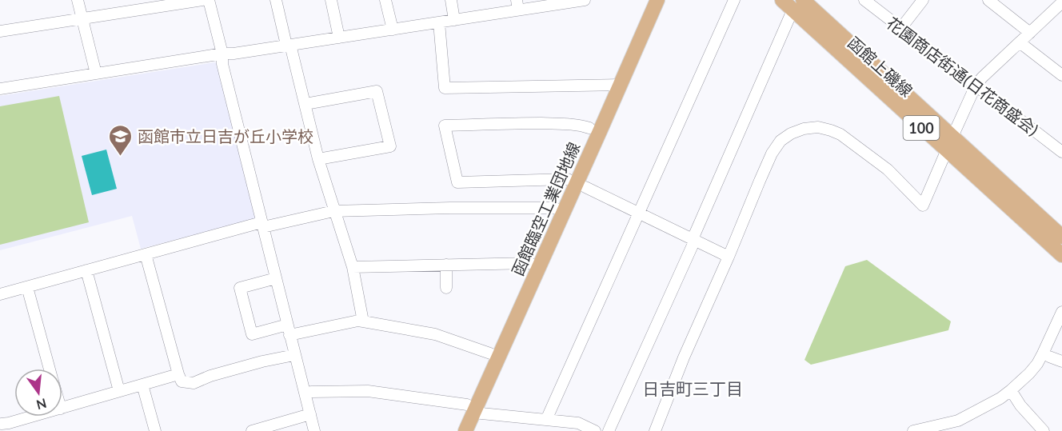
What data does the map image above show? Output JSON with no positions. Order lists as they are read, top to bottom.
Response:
{
  "streets": {
    "main road": ["函館上磯線", "100", "函館臨空工業団地線"],
    "street": ["花園商店街通(日花商盛会)"]
  },
  "districts": ["日吉町三丁目"],
  "places": {
    "school or university": ["函館市立日吉が丘小学校"]
  },
  "north": "bottom"
}
